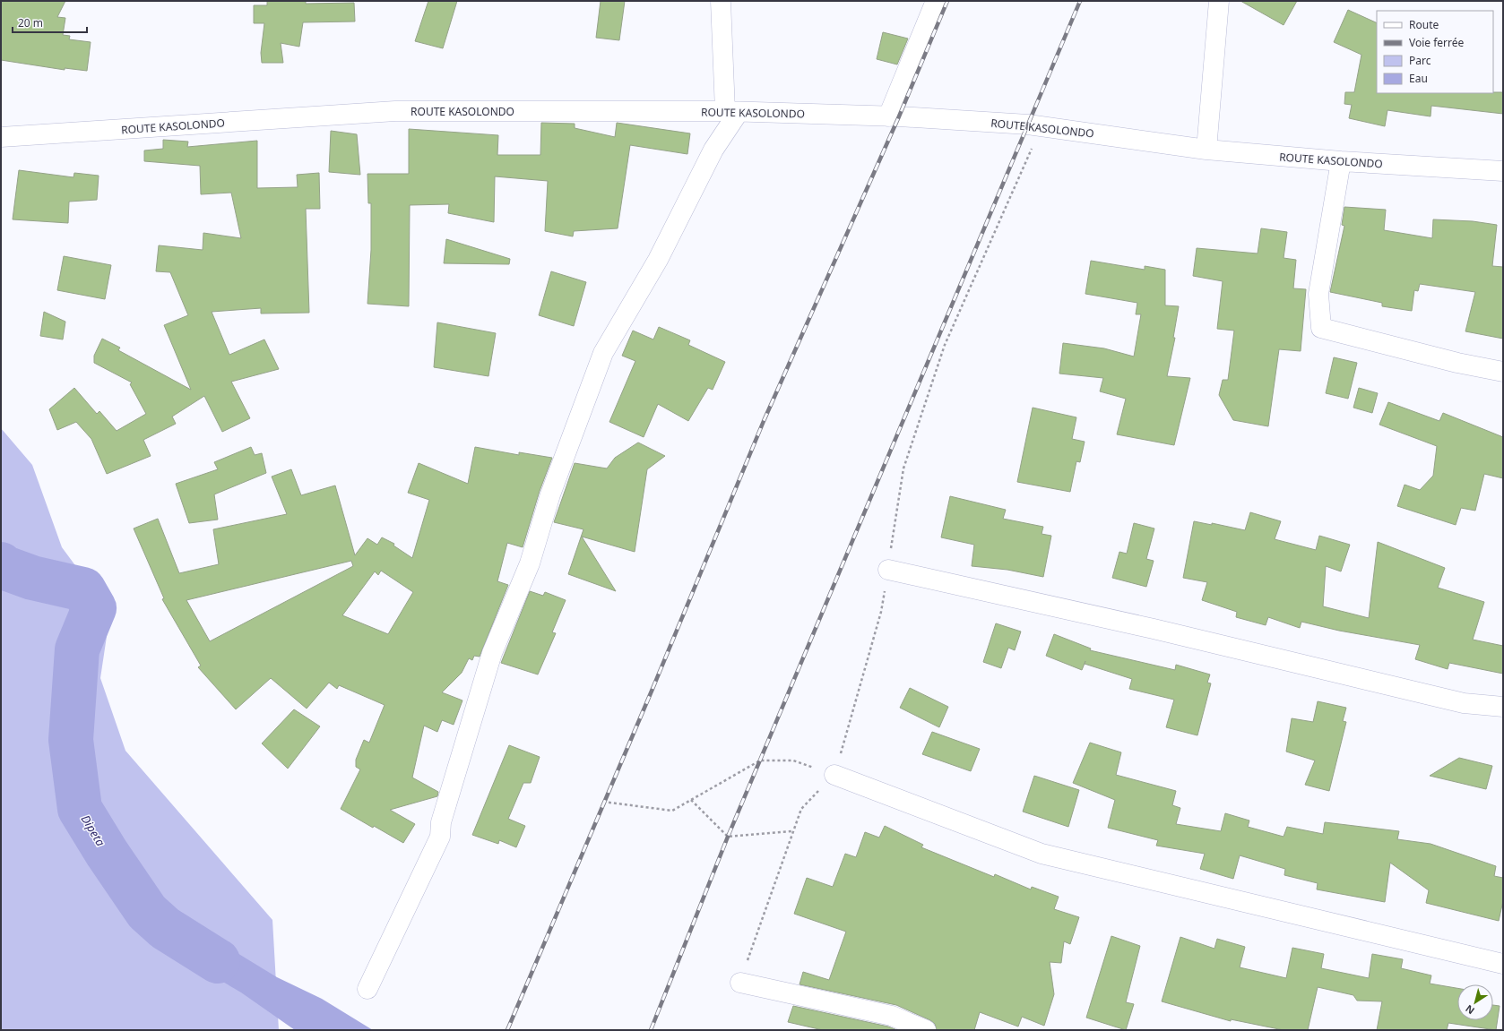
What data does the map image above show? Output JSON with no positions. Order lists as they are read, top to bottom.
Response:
{
  "streets": {
    "street": ["ROUTE KASOLONDO"]
  },
  "water": ["Dipeta"],
  "legend": [
    "Route",
    "Voie ferrée",
    "Parc",
    "Eau"
  ],
  "scale_bar": "20 m",
  "north": "bottom left"
}
